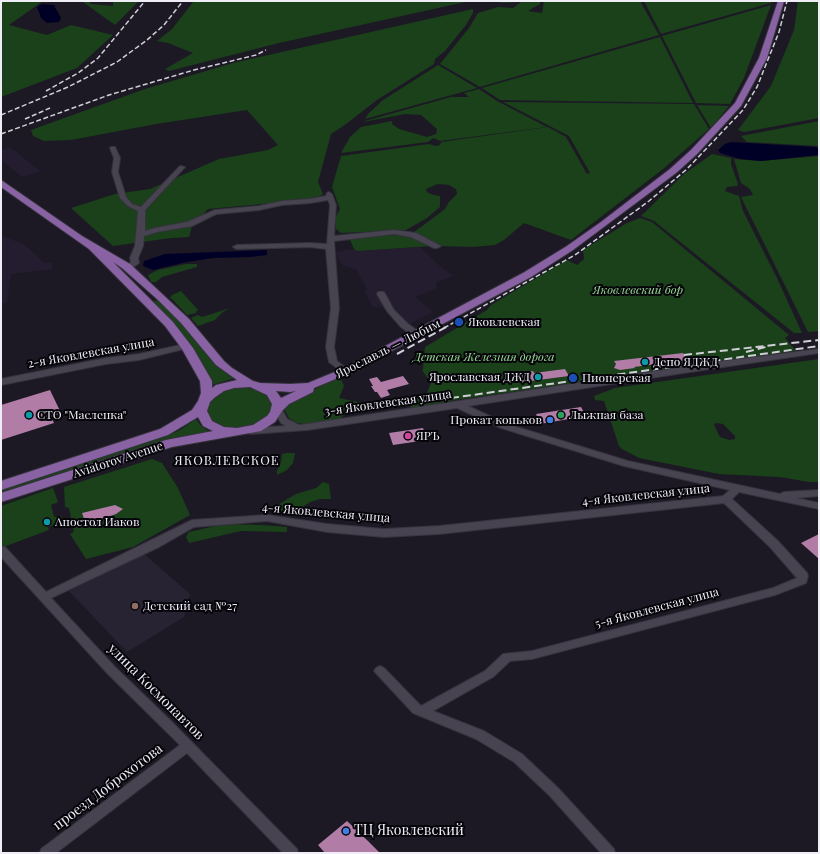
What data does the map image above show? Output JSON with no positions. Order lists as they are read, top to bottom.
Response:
{
  "streets": {
    "main road": ["Ярославль — Любим", "Aviatorov Avenue"],
    "street": [
      "2-я Яковлевская улица",
      "3-я Яковлевская улица",
      "4-я Яковлевская улица",
      "5-я Яковлевская улица",
      "улица Космонавтов",
      "проезд Доброхотова"
    ]
  },
  "crossings": [
    ["Ярославль — Любим", "3-я Яковлевская улица"],
    ["Ярославль — Любим", "Aviatorov Avenue"],
    ["3-я Яковлевская улица", "Aviatorov Avenue"],
    ["4-я Яковлевская улица", "5-я Яковлевская улица"],
    ["4-я Яковлевская улица", "улица Космонавтов"],
    ["улица Космонавтов", "проезд Доброхотова"]
  ],
  "districts": ["ЯКОВЛЕВСКОЕ"],
  "parks": ["Яковлевский бор", "Детская Железная дорога"],
  "places": [
    "Яковлевская",
    "Депо ЯДЖД",
    "Ярославская ДЖД",
    "Пионерская",
    "СТО \"Масленка\"",
    "Лыжная база",
    "Прокат коньков",
    "ЯРЪ",
    "Апостол Иаков",
    "Детский сад №27",
    "ТЦ Яковлевский"
  ]
}
